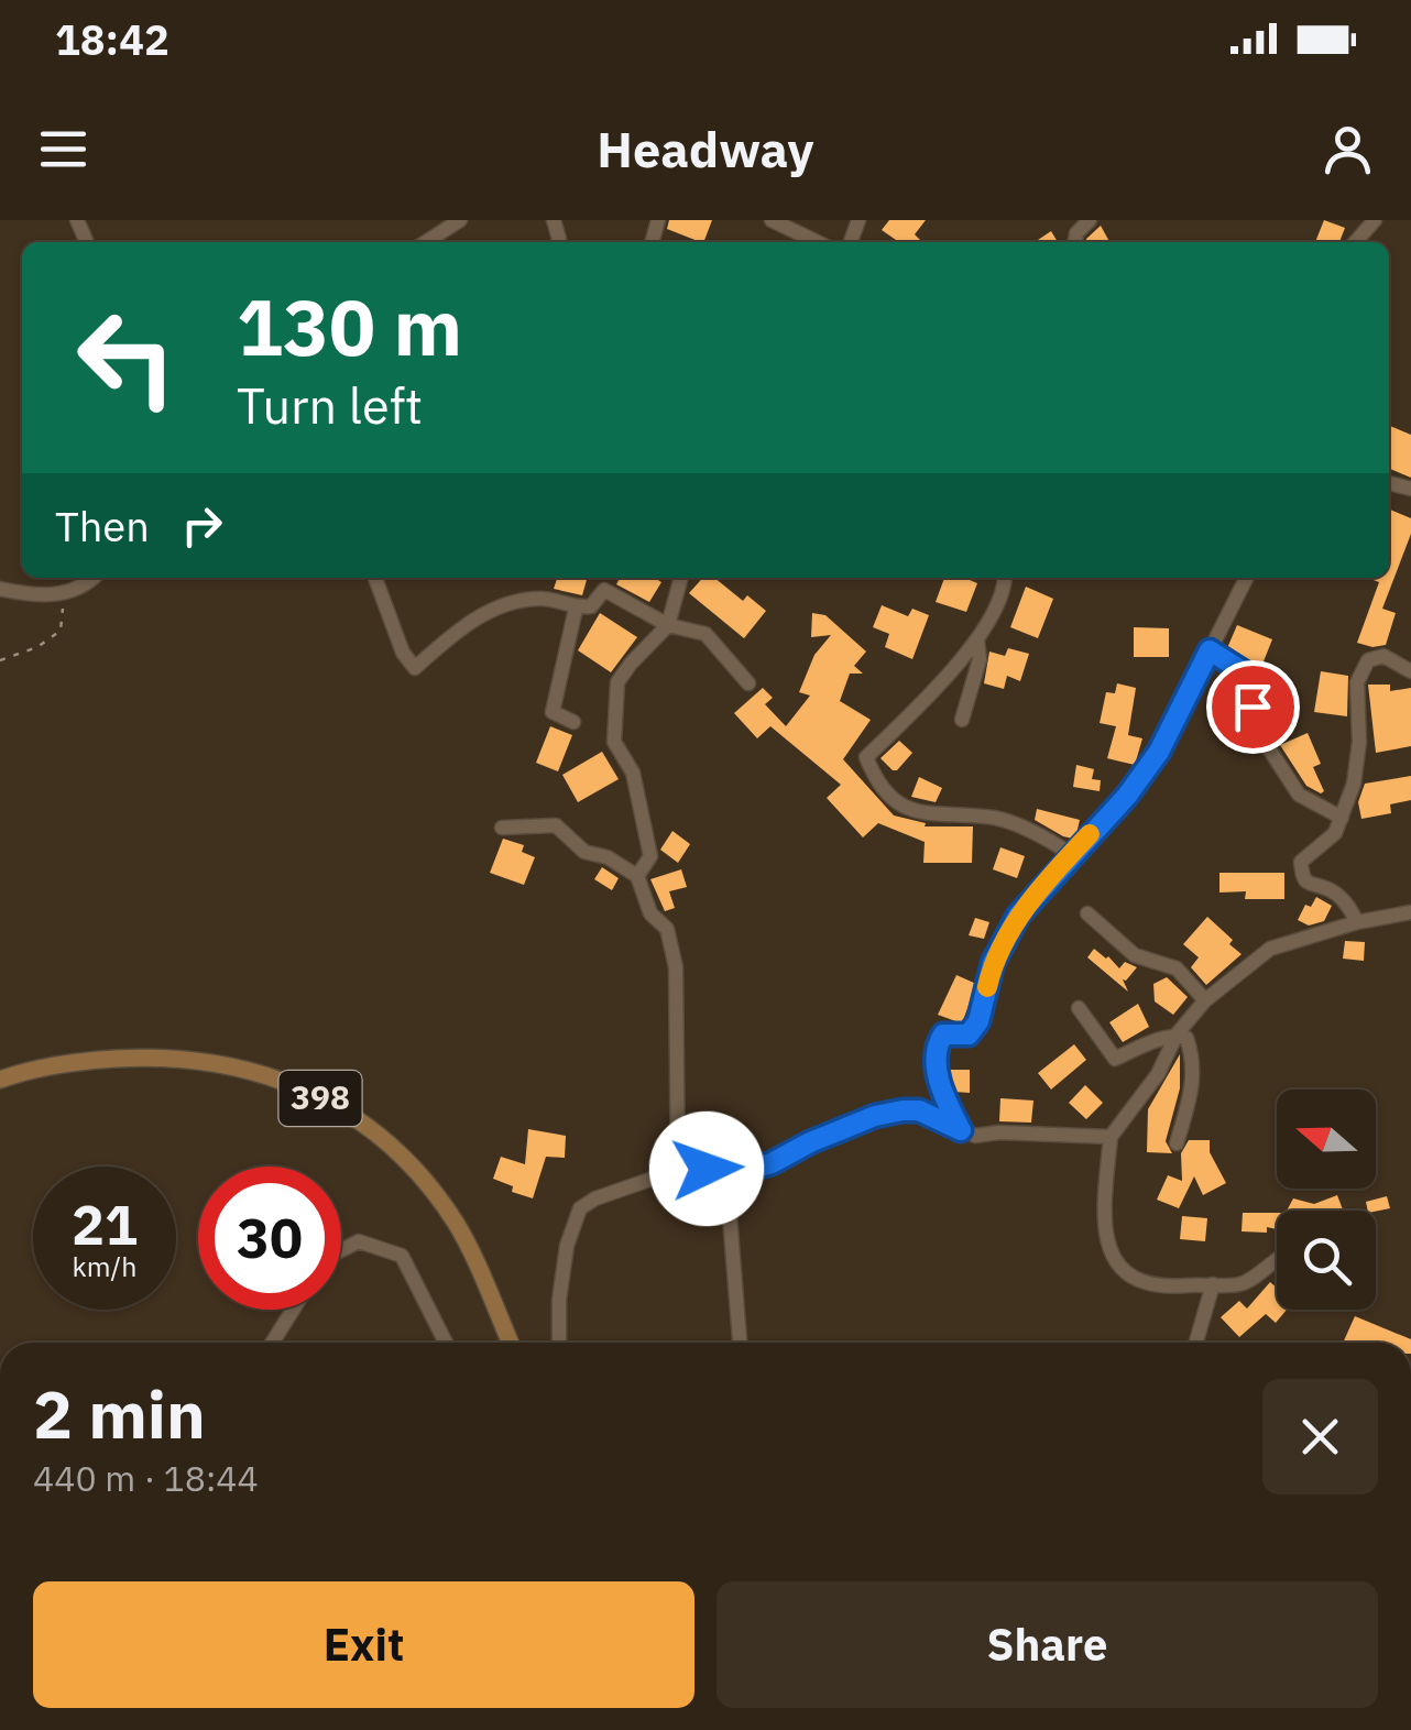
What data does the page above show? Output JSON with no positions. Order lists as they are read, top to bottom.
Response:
{
  "streets": {
    "main road": ["398"]
  },
  "north": "left",
  "page": {
    "status": "18:42",
    "header": "Headway",
    "turn": ["130 m", "Turn left"],
    "then": "Then",
    "speed": "21 km/h",
    "limit": "30",
    "heading": ["2 min", "440 m · 18:44"],
    "buttons": ["Exit", "Share"]
  }
}
